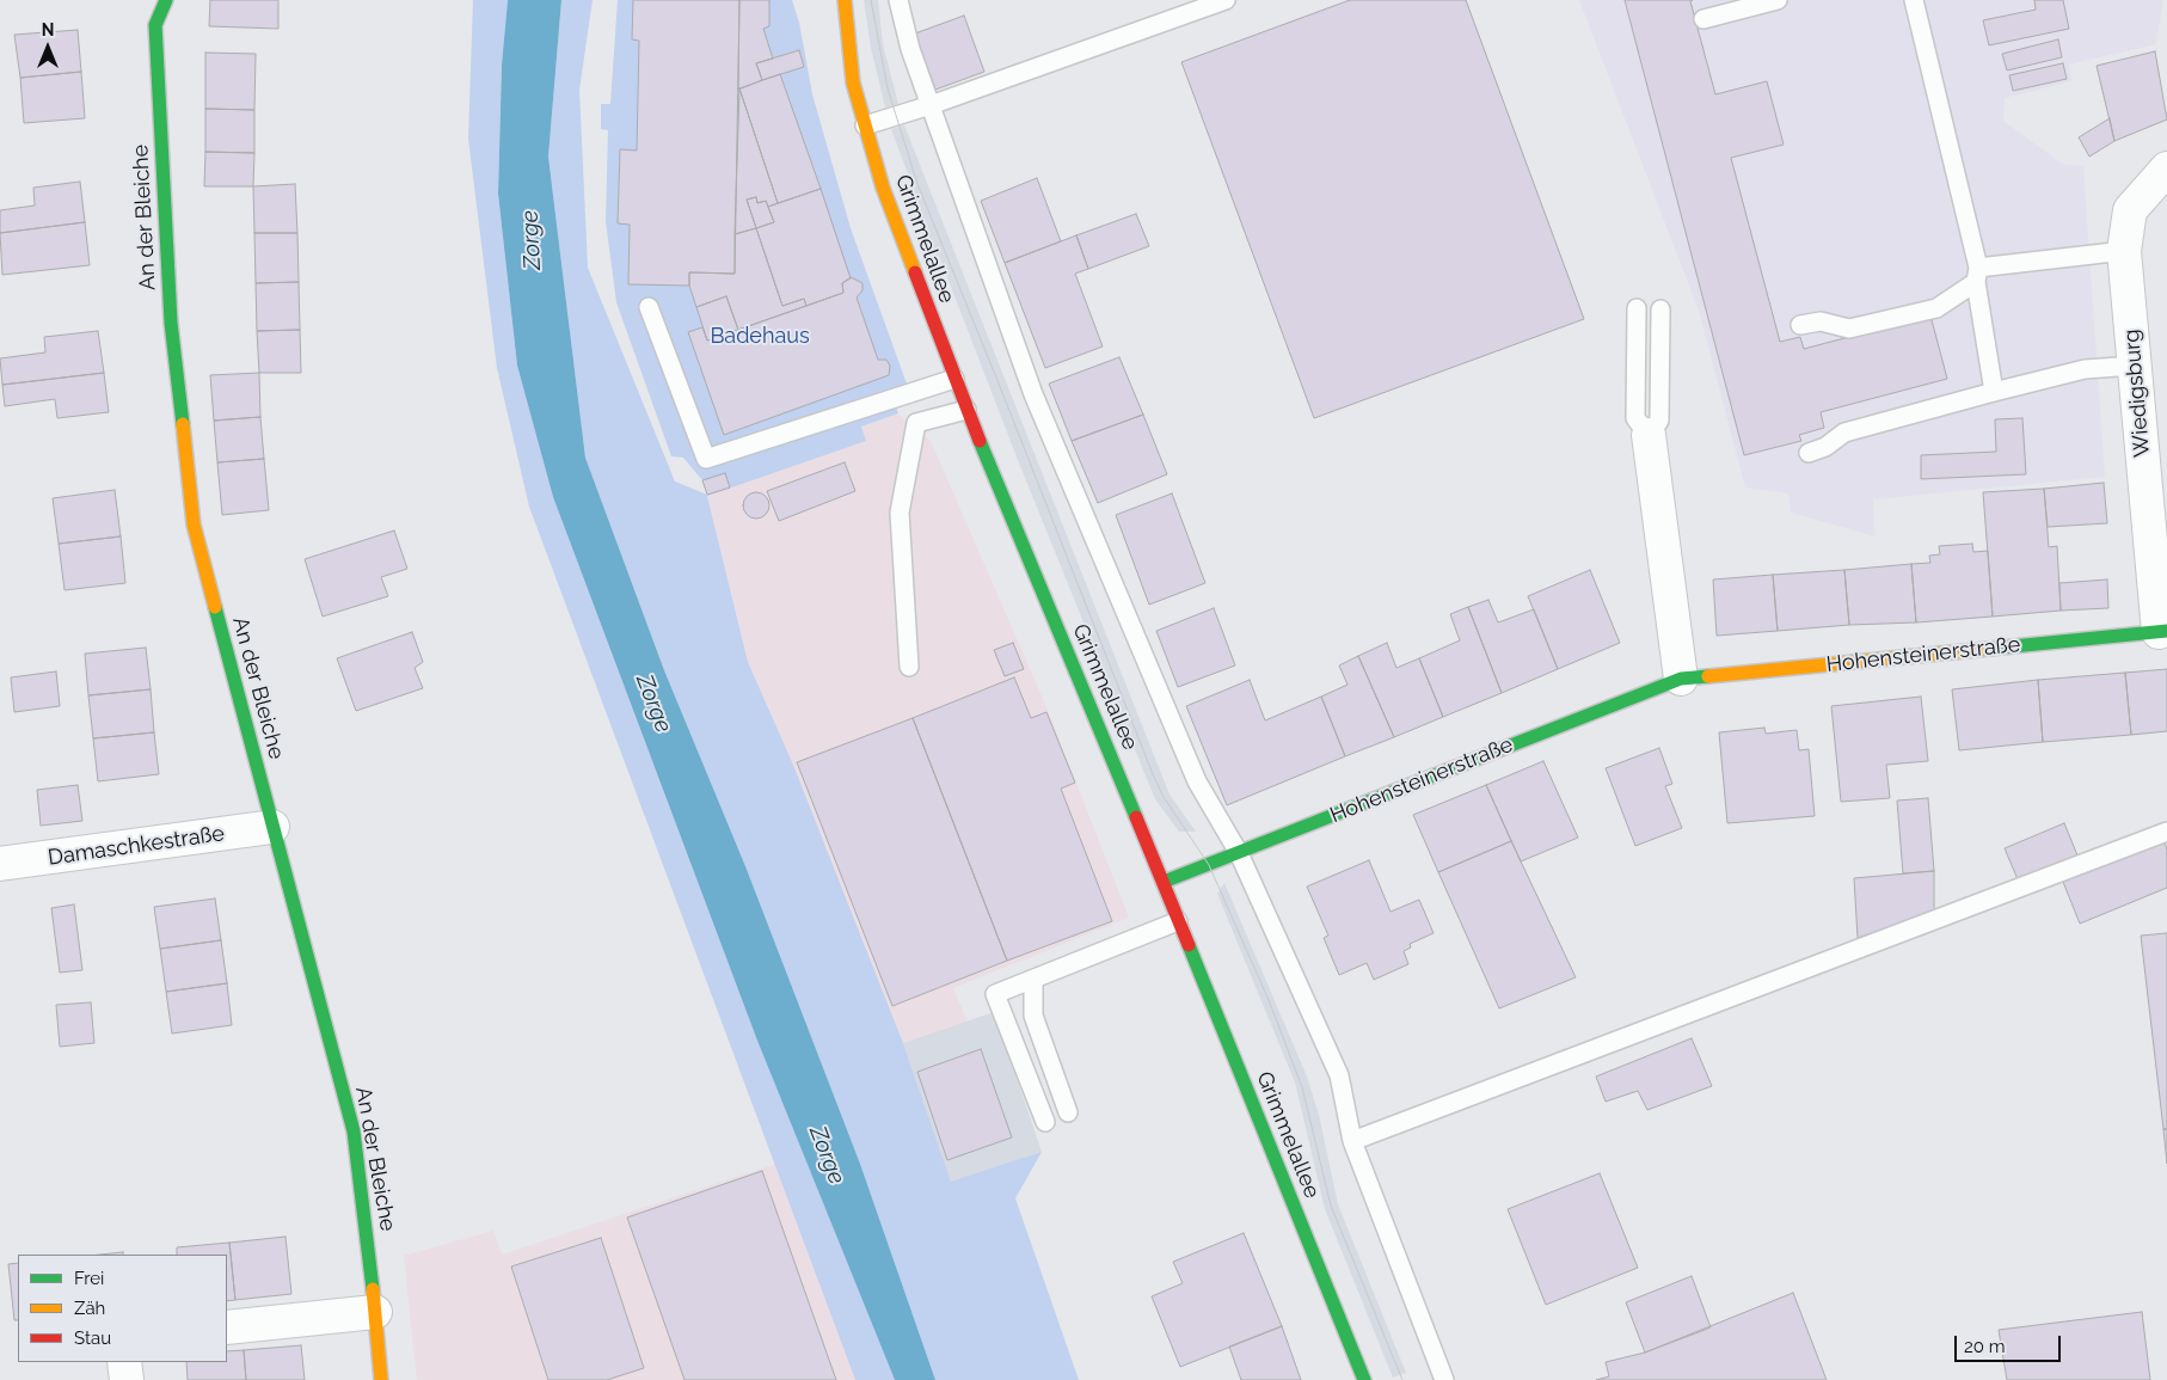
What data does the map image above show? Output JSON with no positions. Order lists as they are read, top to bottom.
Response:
{
  "streets": {
    "street": [
      "An der Bleiche",
      "Grimmelallee",
      "Wiedigsburg",
      "Hohensteinerstraße",
      "Damaschkestraße"
    ]
  },
  "crossings": [
    ["An der Bleiche", "Damaschkestraße"],
    ["Grimmelallee", "Hohensteinerstraße"],
    ["Wiedigsburg", "Hohensteinerstraße"]
  ],
  "water": ["Zorge"],
  "parks": ["Badehaus"],
  "legend": ["Frei", "Zäh", "Stau"],
  "scale_bar": "20 m",
  "north": "top"
}
